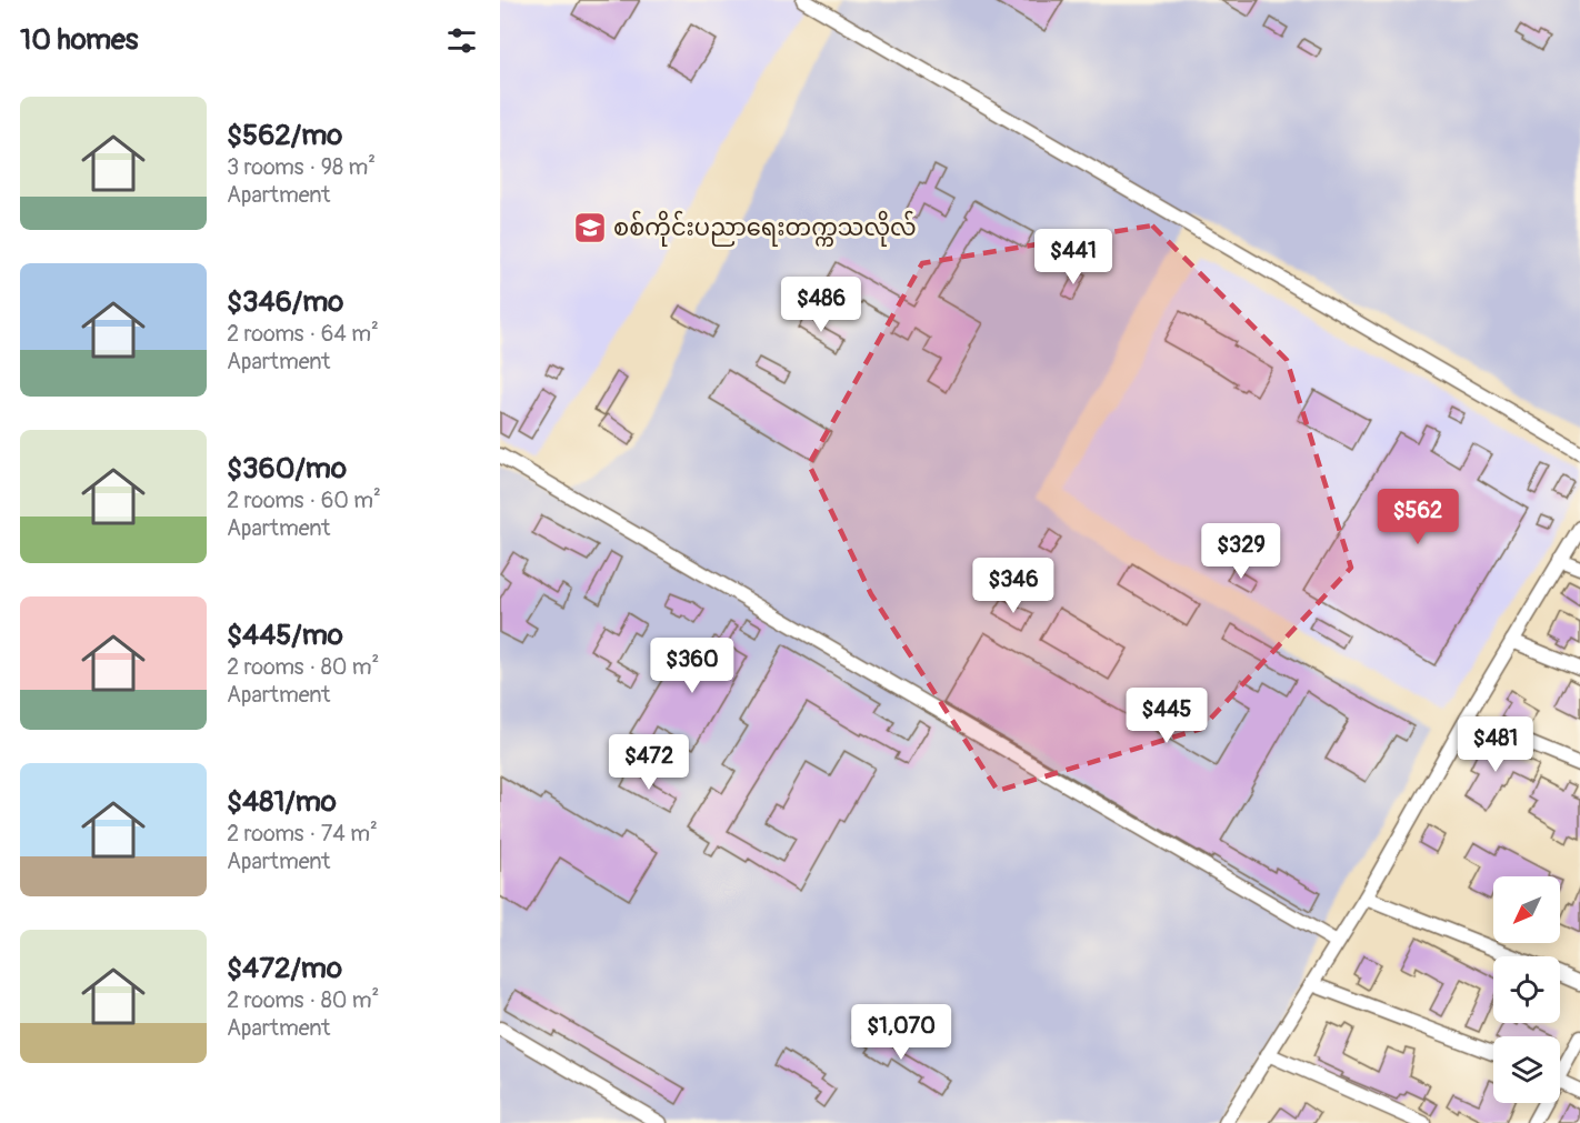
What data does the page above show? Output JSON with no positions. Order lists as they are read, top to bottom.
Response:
{
  "places": {
    "school or university": ["စစ်ကိုင်းပညာရေးတက္ကသလိုလ်"]
  },
  "north": "bottom left",
  "page": {
    "heading": "10 homes",
    "list": [
      {
        "name": "$562/mo",
        "note": "3 rooms · 98 m² · Apartment"
      },
      {
        "name": "$346/mo",
        "note": "2 rooms · 64 m² · Apartment"
      },
      {
        "name": "$360/mo",
        "note": "2 rooms · 60 m² · Apartment"
      },
      {
        "name": "$445/mo",
        "note": "2 rooms · 80 m² · Apartment"
      },
      {
        "name": "$481/mo",
        "note": "2 rooms · 74 m² · Apartment"
      },
      {
        "name": "$472/mo",
        "note": "2 rooms · 80 m² · Apartment"
      }
    ],
    "price": [
      "$441",
      "$486",
      "$562",
      "$329",
      "$346",
      "$360",
      "$445",
      "$481",
      "$472",
      "$1,070"
    ]
  }
}
